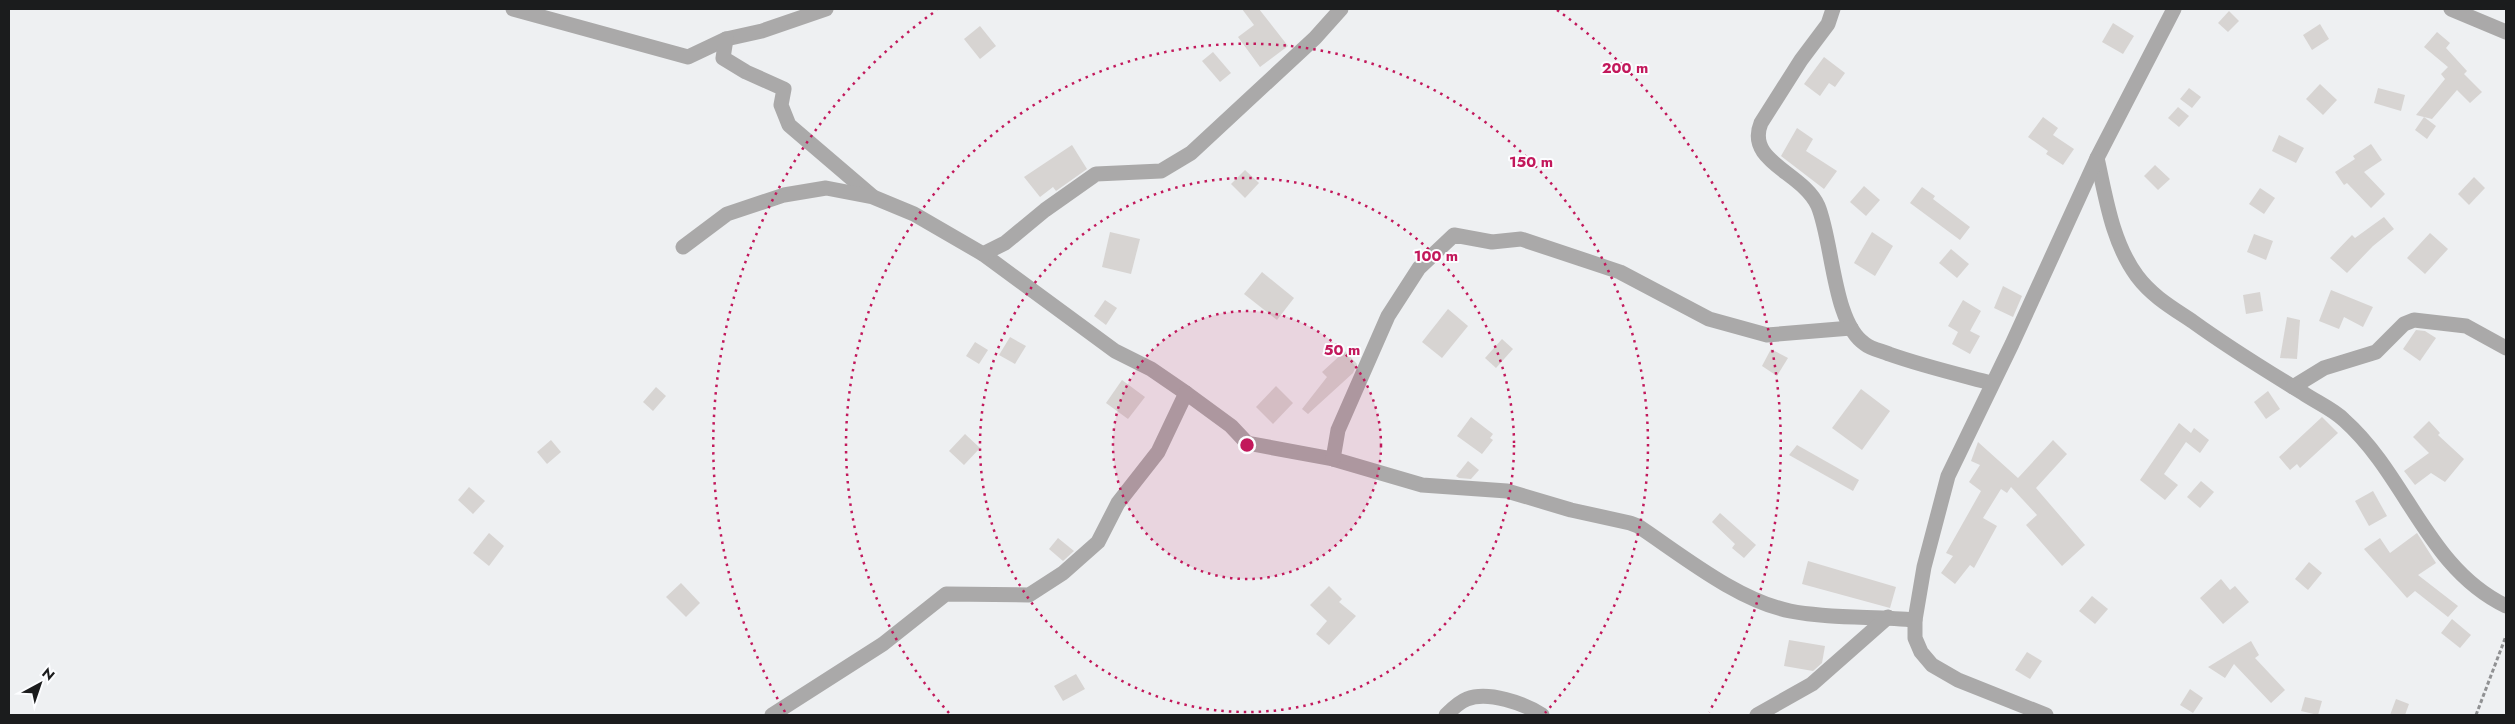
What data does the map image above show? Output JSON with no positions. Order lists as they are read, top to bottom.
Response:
{
  "north": "top right",
  "rings": [
    "200 m",
    "150 m",
    "100 m",
    "50 m"
  ]
}
